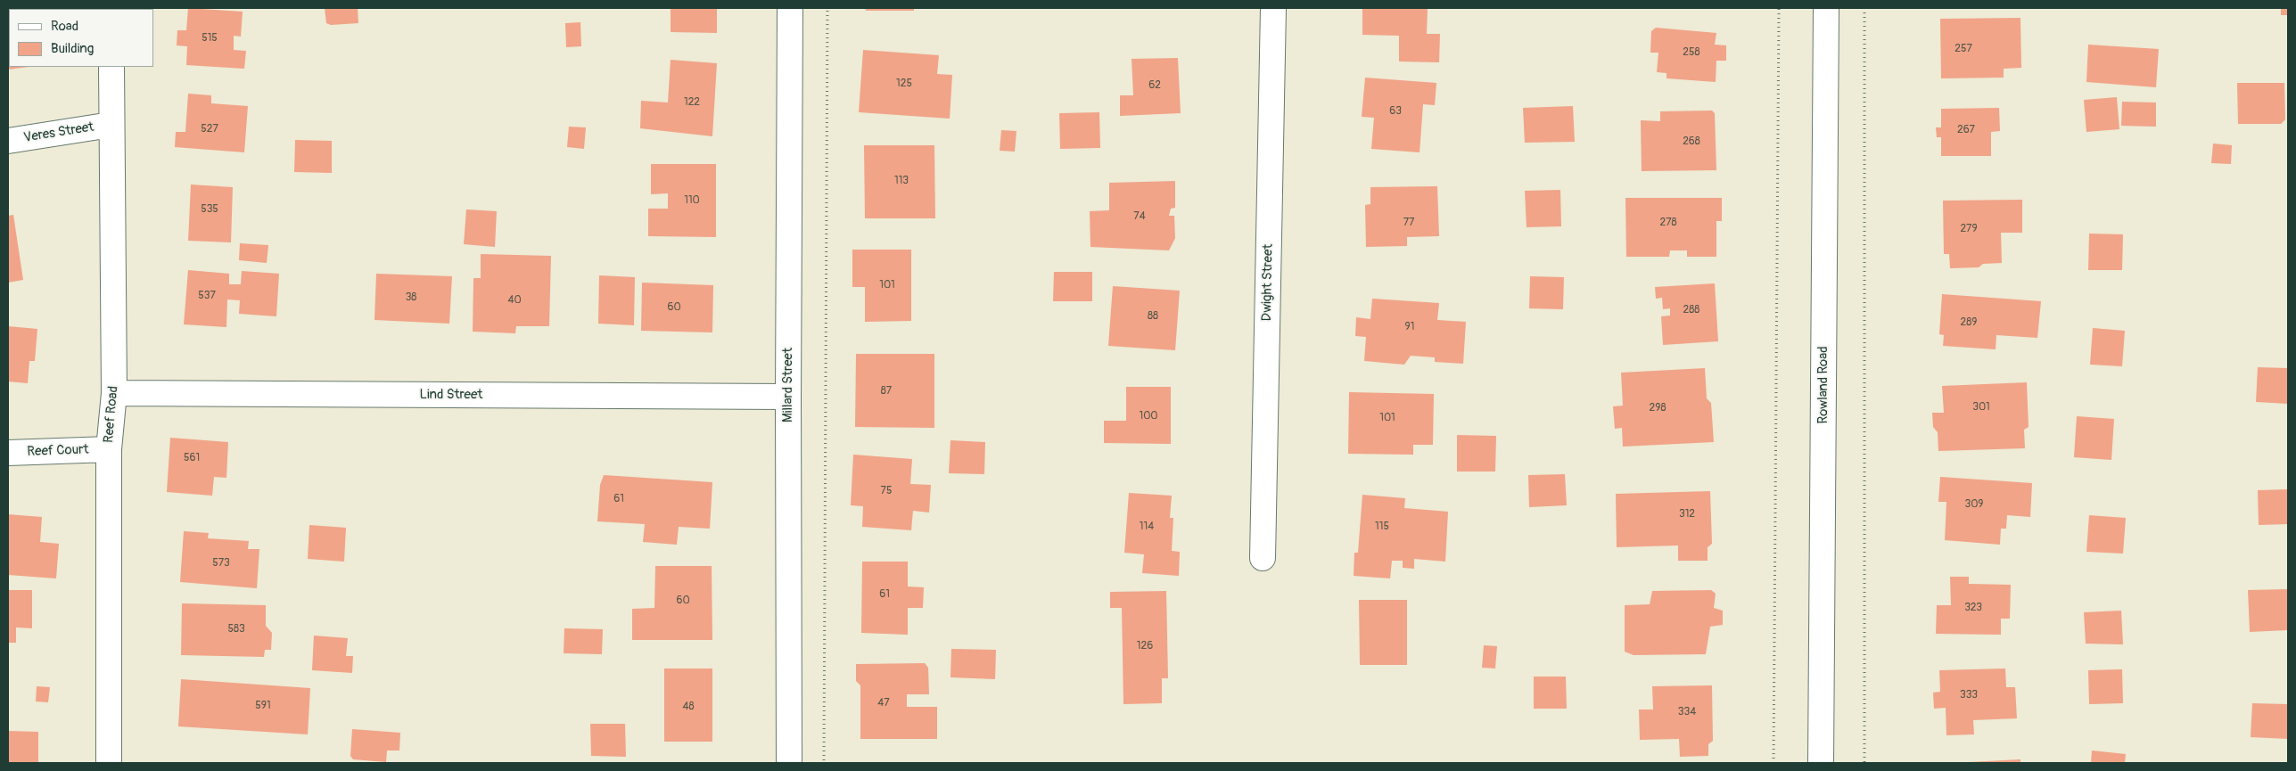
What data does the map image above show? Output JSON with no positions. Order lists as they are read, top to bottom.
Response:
{
  "streets": {
    "street": [
      "Veres Street",
      "Dwight Street",
      "Millard Street",
      "Rowland Road",
      "Lind Street",
      "Reef Road",
      "Reef Court"
    ]
  },
  "crossings": [
    ["Veres Street", "Reef Road"],
    ["Millard Street", "Lind Street"],
    ["Lind Street", "Reef Road"],
    ["Reef Road", "Reef Court"]
  ],
  "house_numbers": [
    "515",
    "257",
    "258",
    "125",
    "62",
    "122",
    "63",
    "527",
    "267",
    "268",
    "113",
    "110",
    "535",
    "74",
    "77",
    "278",
    "279",
    "101",
    "537",
    "38",
    "40",
    "60",
    "288",
    "88",
    "289",
    "91",
    "87",
    "301",
    "298",
    "100",
    "101",
    "561",
    "75",
    "61",
    "309",
    "312",
    "114",
    "115",
    "573",
    "61",
    "60",
    "323",
    "583",
    "126",
    "333",
    "47",
    "591",
    "48",
    "334"
  ],
  "legend": ["Road", "Building"]
}
